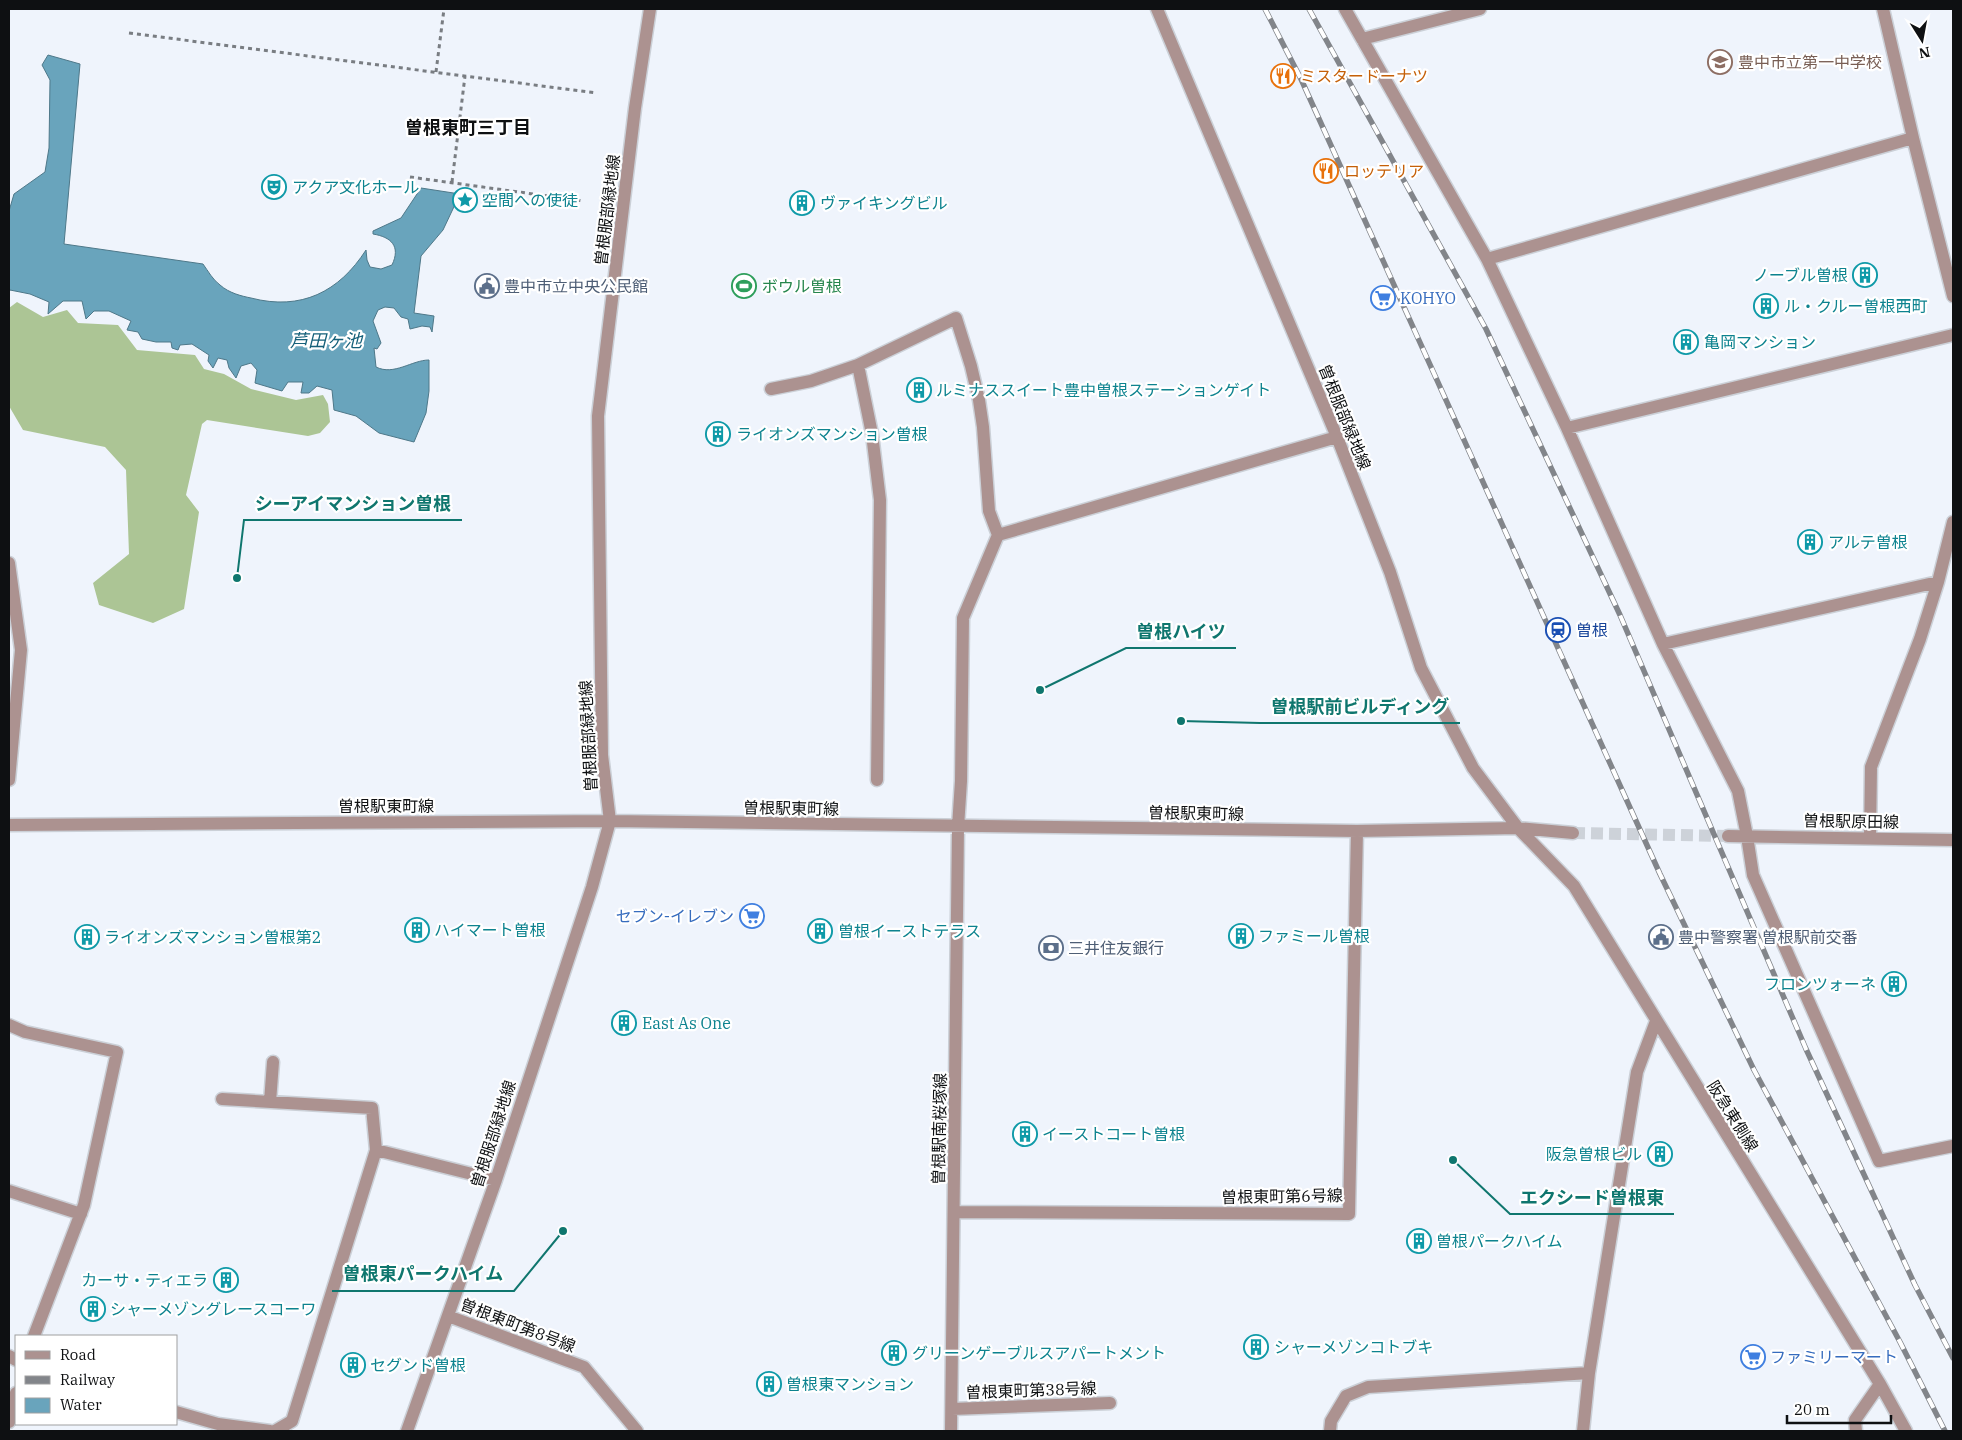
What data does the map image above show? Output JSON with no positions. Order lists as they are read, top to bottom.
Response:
{
  "streets": {
    "street": [
      "曽根服部緑地線",
      "曽根駅東町線",
      "曽根駅原田線",
      "阪急東側線",
      "曽根駅南桜塚線",
      "曽根東町第6号線",
      "曽根東町第8号線",
      "曽根東町第38号線"
    ]
  },
  "crossings": [
    ["曽根服部緑地線", "曽根駅東町線"],
    ["曽根服部緑地線", "阪急東側線"],
    ["曽根服部緑地線", "曽根東町第8号線"],
    ["曽根駅東町線", "阪急東側線"],
    ["曽根駅東町線", "曽根駅南桜塚線"],
    ["曽根駅東町線", "曽根東町第6号線"],
    ["曽根駅南桜塚線", "曽根東町第6号線"],
    ["曽根駅南桜塚線", "曽根東町第38号線"]
  ],
  "districts": ["曽根東町三丁目"],
  "water": ["芦田ヶ池"],
  "places": {
    "school or university": ["豊中市立第一中学校"],
    "restaurant": ["ミスタードーナツ", "ロッテリア"],
    "theatre": ["アクア文化ホール"],
    "place": ["空間への使徒"],
    "building": [
      "ヴァイキングビル",
      "ノーブル曽根",
      "ル・クルー曽根西町",
      "亀岡マンション",
      "ルミナススイート豊中曽根ステーションゲイト",
      "ライオンズマンション曽根",
      "アルテ曽根",
      "ハイマート曽根",
      "曽根イーストテラス",
      "ファミール曽根",
      "ライオンズマンション曽根第2",
      "フロンツォーネ",
      "East As One",
      "イーストコート曽根",
      "阪急曽根ビル",
      "曽根パークハイム",
      "カーサ・ティエラ",
      "シャーメゾングレースコーワ",
      "シャーメゾンコトブキ",
      "グリーンゲーブルスアパートメント",
      "セグンド曽根",
      "曽根東マンション"
    ],
    "public building": ["豊中市立中央公民館", "豊中警察署 曽根駅前交番"],
    "sports": ["ボウル曽根"],
    "supermarket": ["KOHYO", "セブン-イレブン", "ファミリーマート"],
    "other": [
      "シーアイマンション曽根",
      "曽根ハイツ",
      "曽根駅前ビルディング",
      "エクシード曽根東",
      "曽根東パークハイム"
    ],
    "station": ["曽根"],
    "bank": ["三井住友銀行"]
  },
  "legend": ["Road", "Railway", "Water"],
  "scale_bar": "20 m",
  "north": "bottom"
}
